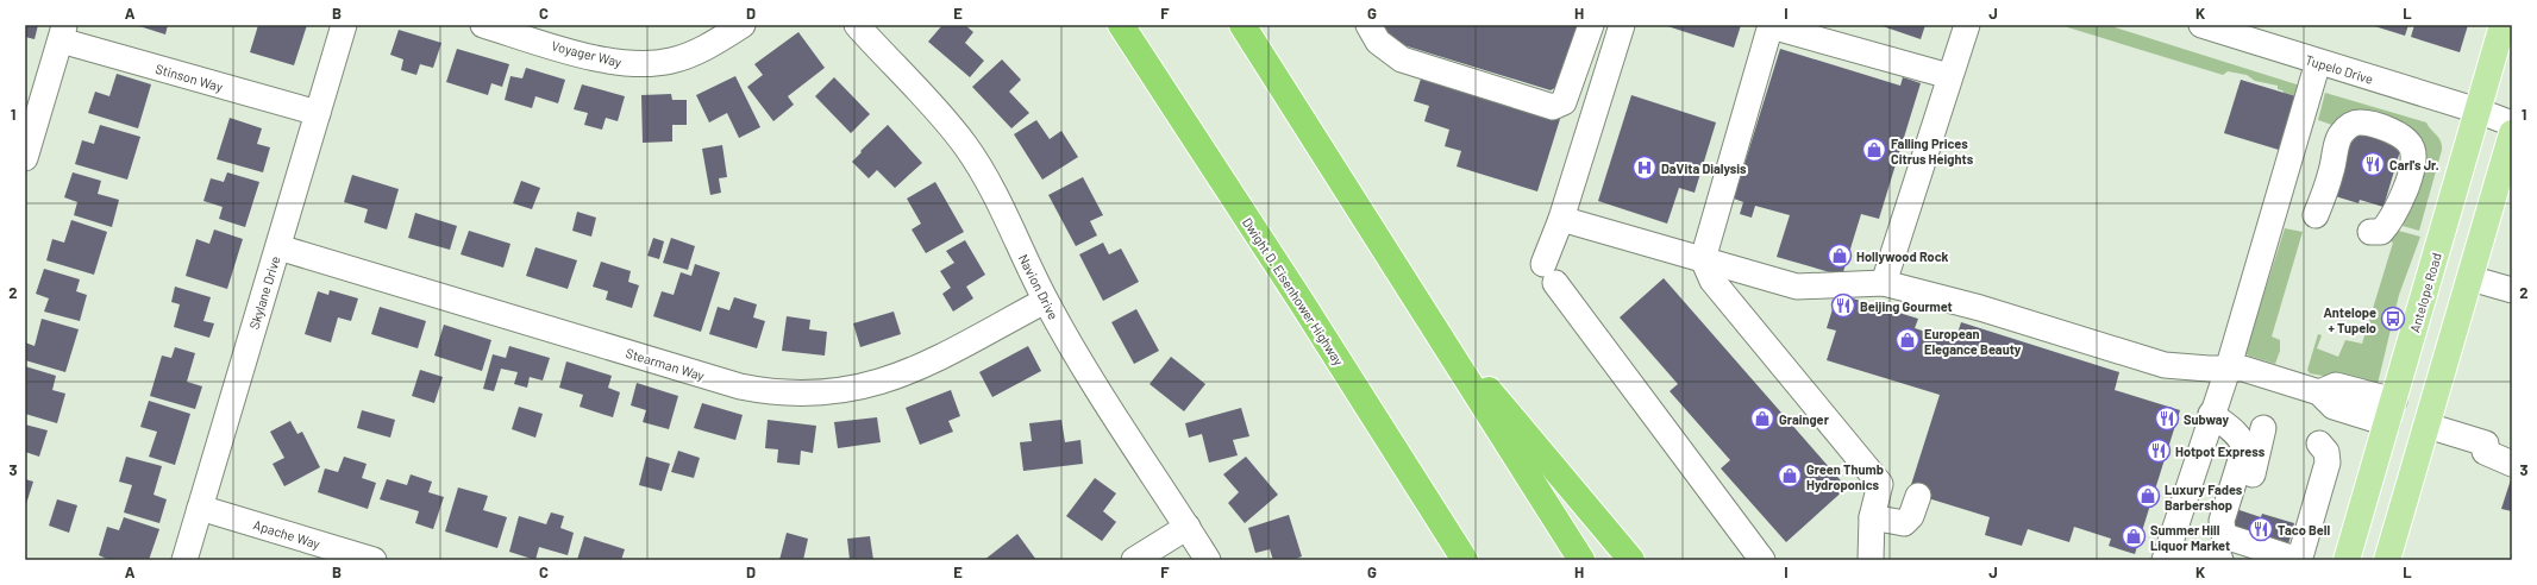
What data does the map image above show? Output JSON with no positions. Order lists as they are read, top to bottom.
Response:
{
  "streets": {
    "highway": ["Dwight D. Eisenhower Highway"],
    "main road": ["Antelope Road"],
    "street": [
      "Voyager Way",
      "Tupelo Drive",
      "Stinson Way",
      "Navion Drive",
      "Skylane Drive",
      "Stearman Way",
      "Apache Way"
    ]
  },
  "crossings": [
    ["Tupelo Drive", "Antelope Road"],
    ["Stinson Way", "Skylane Drive"],
    ["Navion Drive", "Stearman Way"],
    ["Skylane Drive", "Stearman Way"],
    ["Skylane Drive", "Apache Way"]
  ],
  "places": {
    "shop": [
      "Falling Prices Citrus Heights",
      "Hollywood Rock",
      "European Elegance Beauty",
      "Grainger",
      "Green Thumb Hydroponics",
      "Luxury Fades Barbershop",
      "Summer Hill Liquor Market"
    ],
    "restaurant": [
      "Carl's Jr.",
      "Beijing Gourmet",
      "Subway",
      "Hotpot Express",
      "Taco Bell"
    ],
    "hospital": ["DaVita Dialysis"],
    "bus stop": ["Antelope + Tupelo"]
  },
  "grid": {
    "columns": [
      "A",
      "B",
      "C",
      "D",
      "E",
      "F",
      "G",
      "H",
      "I",
      "J",
      "K",
      "L"
    ],
    "rows": ["1", "2", "3"]
  }
}
